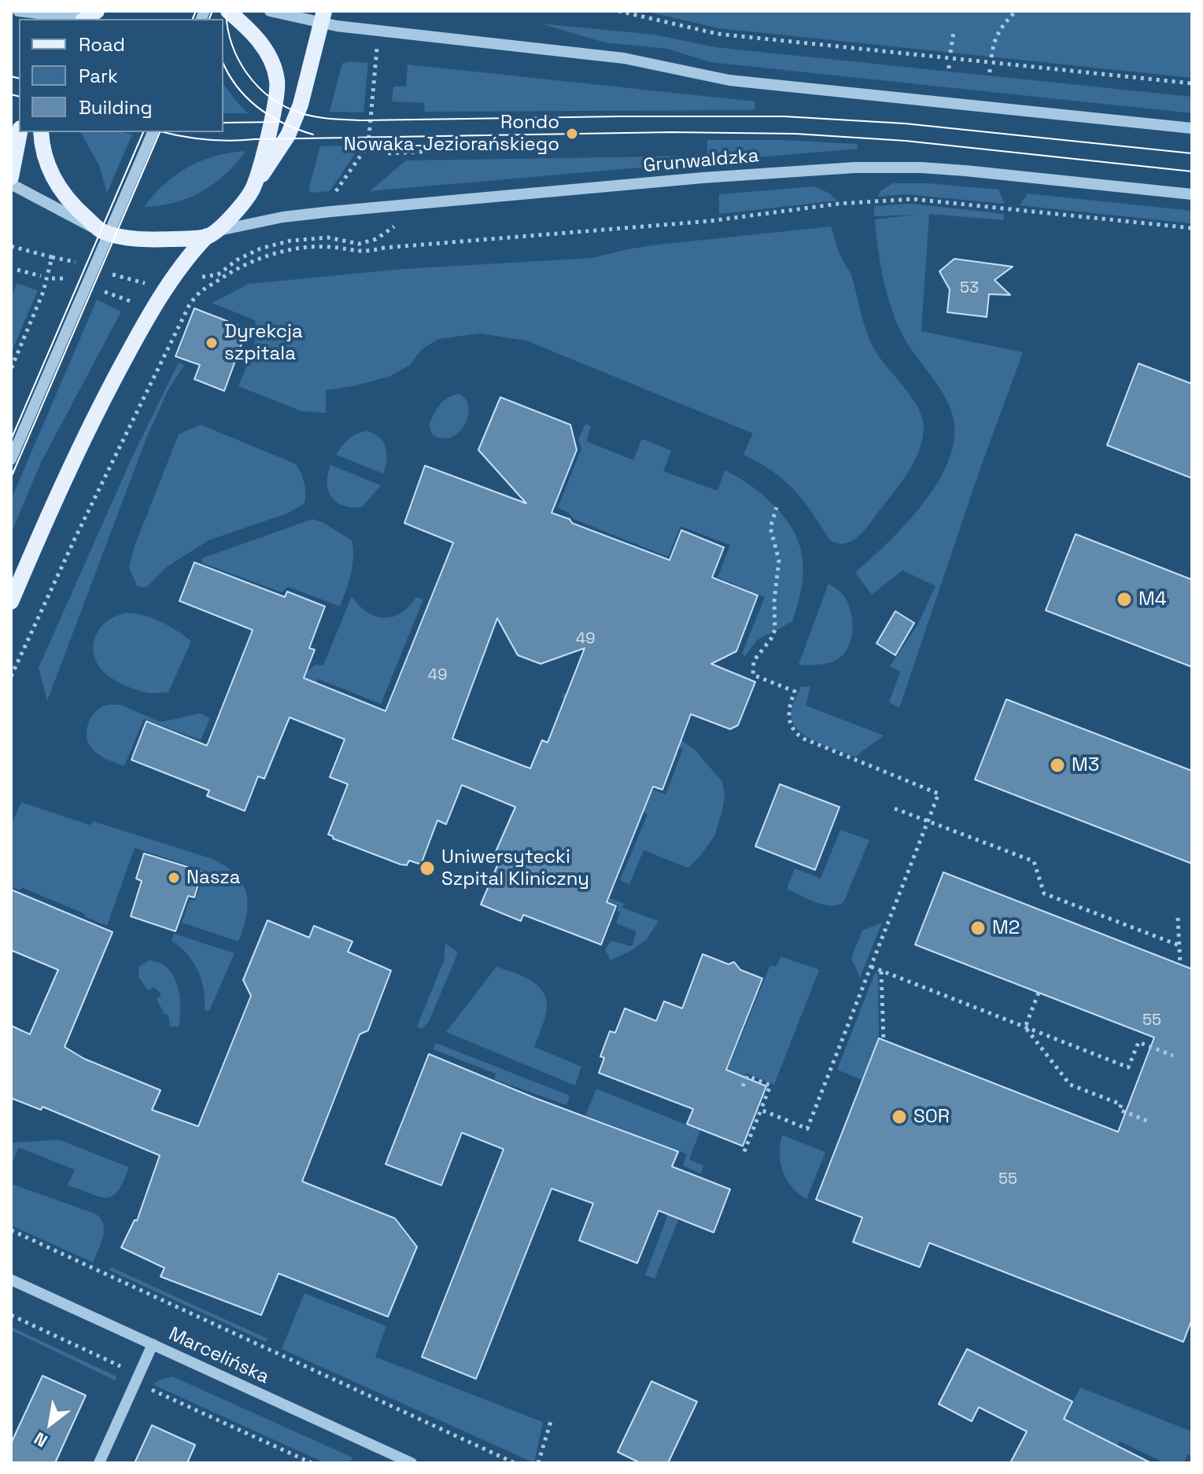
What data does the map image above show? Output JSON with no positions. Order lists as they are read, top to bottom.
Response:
{
  "streets": {
    "street": ["Grunwaldzka", "Marcelińska"]
  },
  "places": [
    "Rondo Nowaka-Jeziorańskiego",
    "Dyrekcja szpitala",
    "M4",
    "M3",
    "Uniwersytecki Szpital Kliniczny",
    "Nasza",
    "M2",
    "SOR"
  ],
  "house_numbers": [
    "53",
    "49",
    "49",
    "55",
    "55"
  ],
  "legend": ["Road", "Park", "Building"],
  "north": "bottom left"
}
